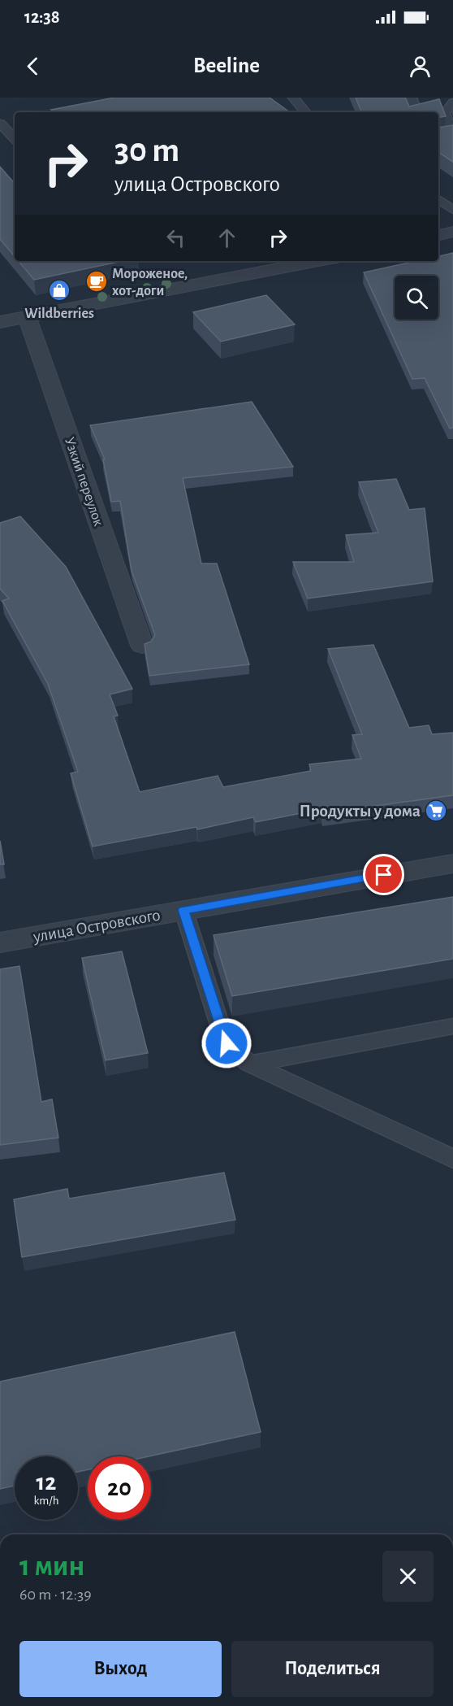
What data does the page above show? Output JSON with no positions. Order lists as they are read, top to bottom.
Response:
{
  "streets": {
    "street": ["Узкий переулок", "улица Островского"]
  },
  "places": {
    "cafe": ["Мороженое, хот-доги"],
    "shop": ["Wildberries"],
    "supermarket": ["Продукты у дома"]
  },
  "page": {
    "status": "12:38",
    "header": "Beeline",
    "turn": ["30 m", "улица Островского"],
    "speed": "12 km/h",
    "limit": "20",
    "heading": ["1 мин", "60 m · 12:39"],
    "buttons": ["Выход", "Поделиться"]
  }
}
